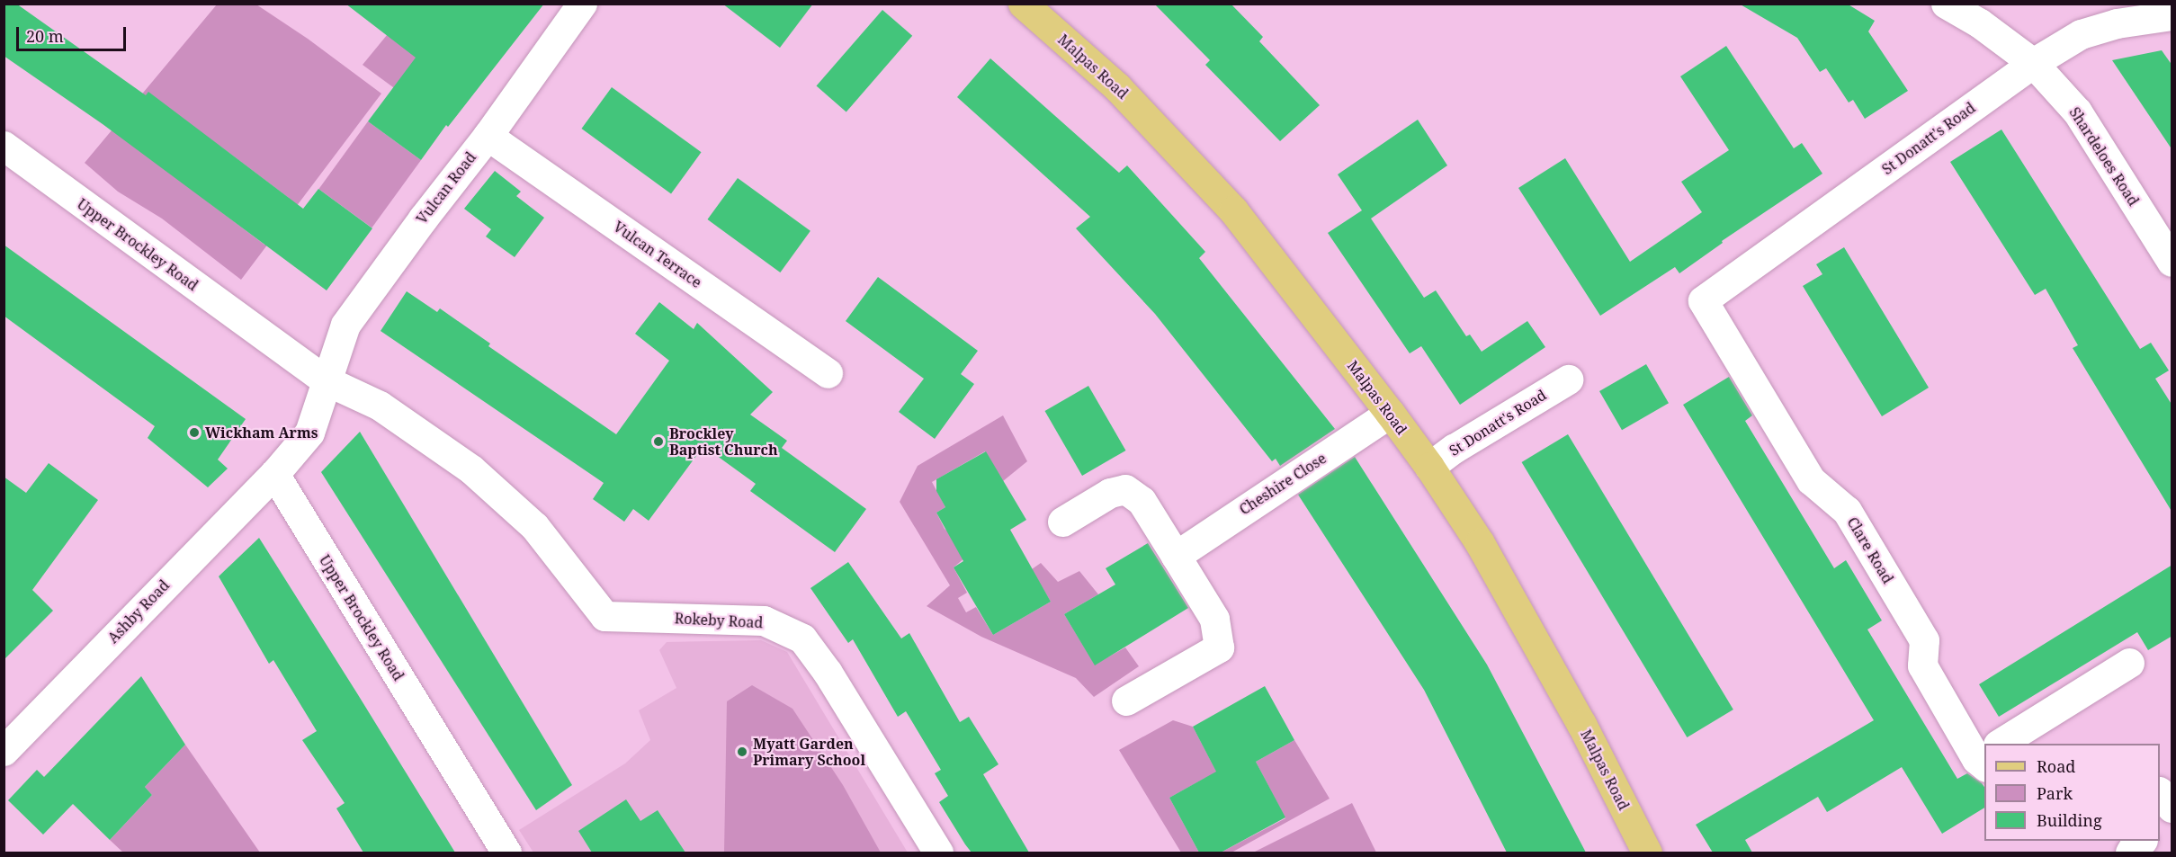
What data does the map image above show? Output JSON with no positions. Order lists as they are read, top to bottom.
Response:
{
  "streets": {
    "main road": ["Malpas Road"],
    "street": [
      "St Donatt's Road",
      "Shardeloes Road",
      "Vulcan Road",
      "Upper Brockley Road",
      "Vulcan Terrace",
      "Cheshire Close",
      "Clare Road",
      "Ashby Road",
      "Rokeby Road"
    ]
  },
  "crossings": [
    ["Malpas Road", "St Donatt's Road"],
    ["Malpas Road", "Cheshire Close"],
    ["St Donatt's Road", "Shardeloes Road"],
    ["St Donatt's Road", "Clare Road"],
    ["Vulcan Road", "Upper Brockley Road"],
    ["Vulcan Road", "Vulcan Terrace"],
    ["Upper Brockley Road", "Ashby Road"],
    ["Upper Brockley Road", "Rokeby Road"]
  ],
  "places": ["Wickham Arms", "Brockley Baptist Church", "Myatt Garden Primary School"],
  "legend": ["Road", "Park", "Building"],
  "scale_bar": "20 m"
}
